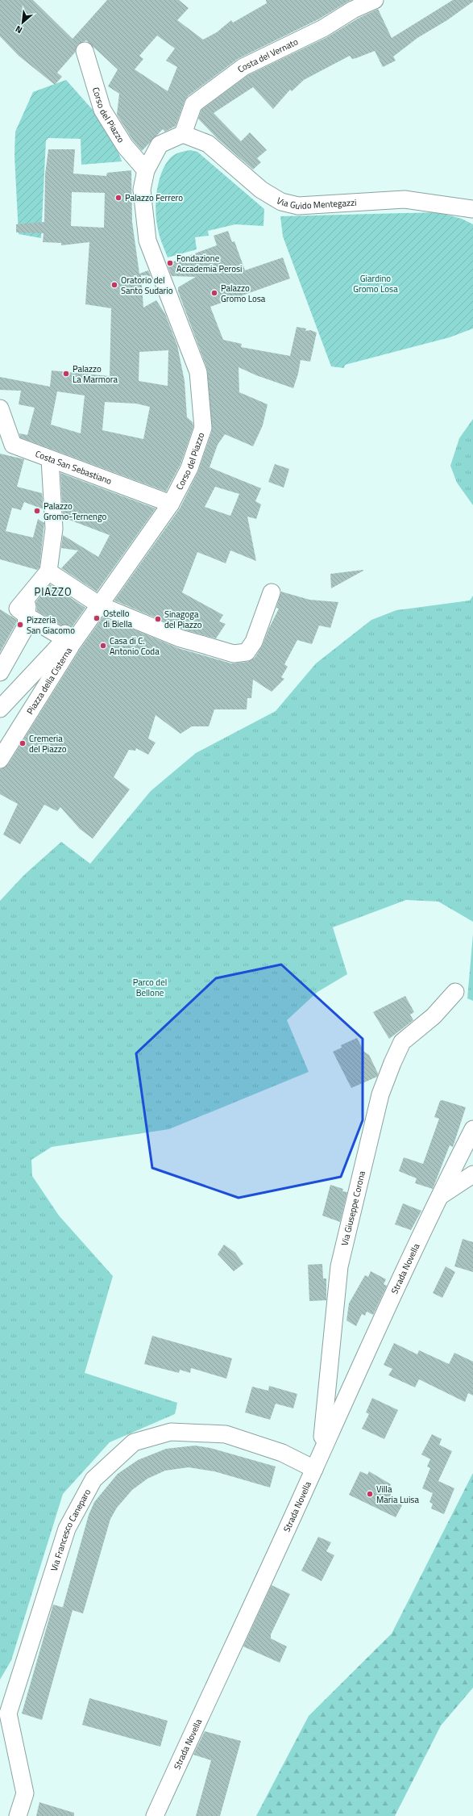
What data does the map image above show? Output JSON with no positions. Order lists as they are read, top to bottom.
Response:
{
  "streets": {
    "street": [
      "Costa del Vernato",
      "Corso del Piazzo",
      "Via Guido Mentegazzi",
      "Costa San Sebastiano",
      "Piazza della Cisterna",
      "Via Giuseppe Corona",
      "Strada Novella",
      "Via Francesco Caneparo"
    ]
  },
  "crossings": [
    ["Costa del Vernato", "Corso del Piazzo"],
    ["Costa del Vernato", "Via Guido Mentegazzi"],
    ["Corso del Piazzo", "Via Guido Mentegazzi"],
    ["Corso del Piazzo", "Costa San Sebastiano"],
    ["Corso del Piazzo", "Piazza della Cisterna"],
    ["Via Giuseppe Corona", "Strada Novella"],
    ["Strada Novella", "Via Francesco Caneparo"]
  ],
  "districts": ["PIAZZO"],
  "parks": ["Giardino Gromo Losa", "Parco del Bellone"],
  "places": [
    "Palazzo Ferrero",
    "Fondazione Accademia Perosi",
    "Oratorio del Santo Sudario",
    "Palazzo Gromo Losa",
    "Palazzo La Marmora",
    "Palazzo Gromo-Ternengo",
    "Ostello di Biella",
    "Sinagoga del Piazzo",
    "Pizzeria San Giacomo",
    "Casa di C. Antonio Coda",
    "Cremeria del Piazzo",
    "Villa Maria Luisa"
  ],
  "north": "bottom left"
}
